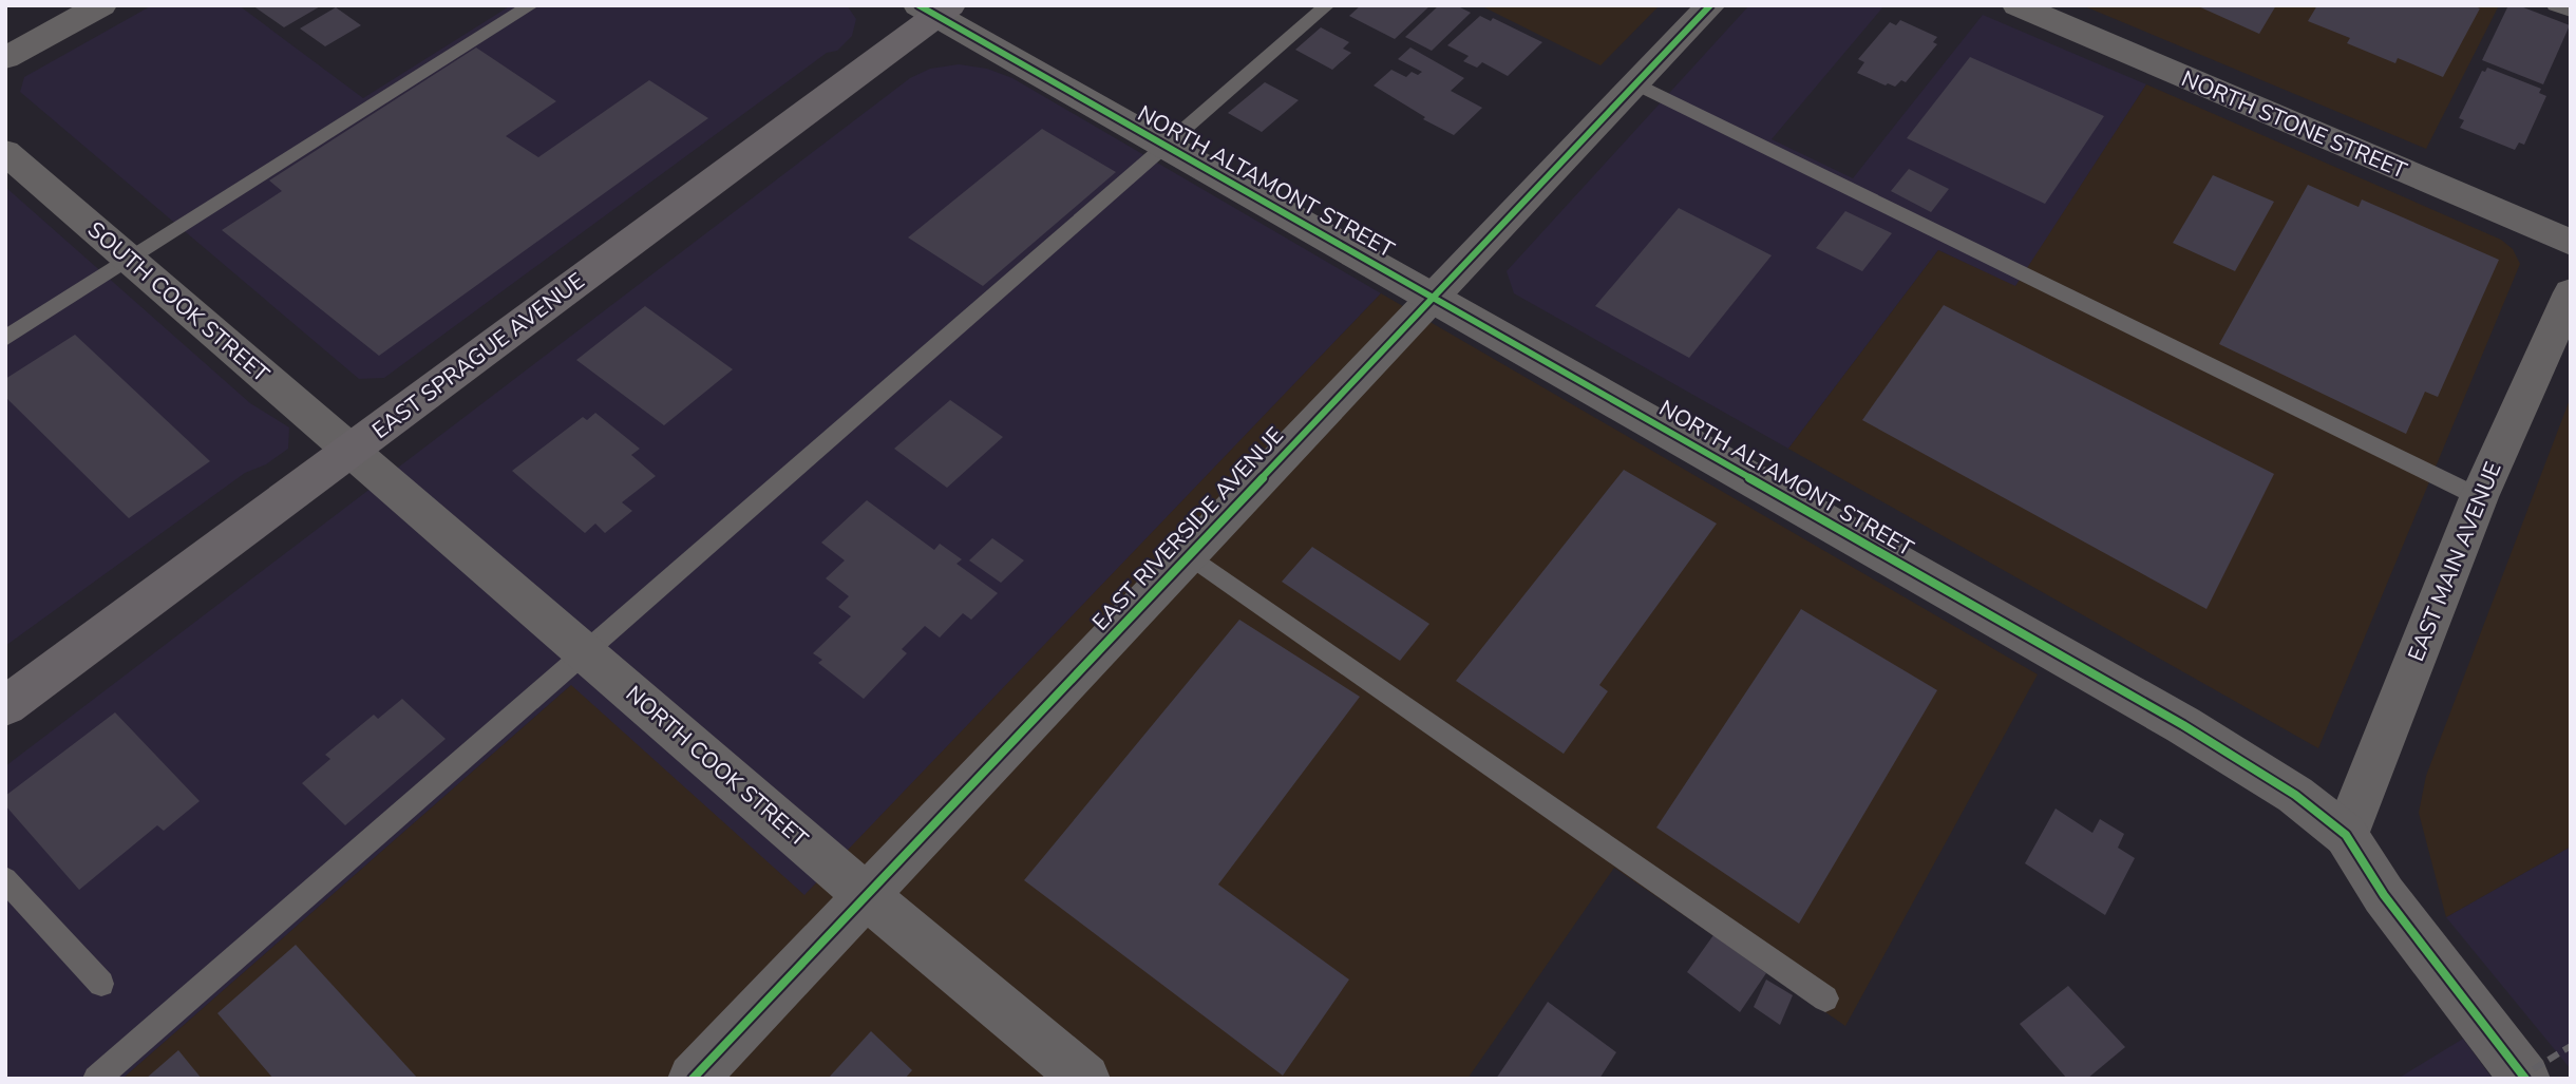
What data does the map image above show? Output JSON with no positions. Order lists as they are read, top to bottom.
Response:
{
  "streets": {
    "main road": ["EAST SPRAGUE AVENUE"],
    "street": [
      "NORTH STONE STREET",
      "NORTH ALTAMONT STREET",
      "SOUTH COOK STREET",
      "EAST RIVERSIDE AVENUE",
      "EAST MAIN AVENUE",
      "NORTH COOK STREET"
    ]
  },
  "crossings": [
    ["NORTH ALTAMONT STREET", "EAST SPRAGUE AVENUE"],
    ["NORTH ALTAMONT STREET", "EAST RIVERSIDE AVENUE"],
    ["NORTH ALTAMONT STREET", "EAST MAIN AVENUE"],
    ["SOUTH COOK STREET", "EAST SPRAGUE AVENUE"],
    ["SOUTH COOK STREET", "NORTH COOK STREET"],
    ["EAST SPRAGUE AVENUE", "NORTH COOK STREET"],
    ["EAST RIVERSIDE AVENUE", "NORTH COOK STREET"]
  ]
}
